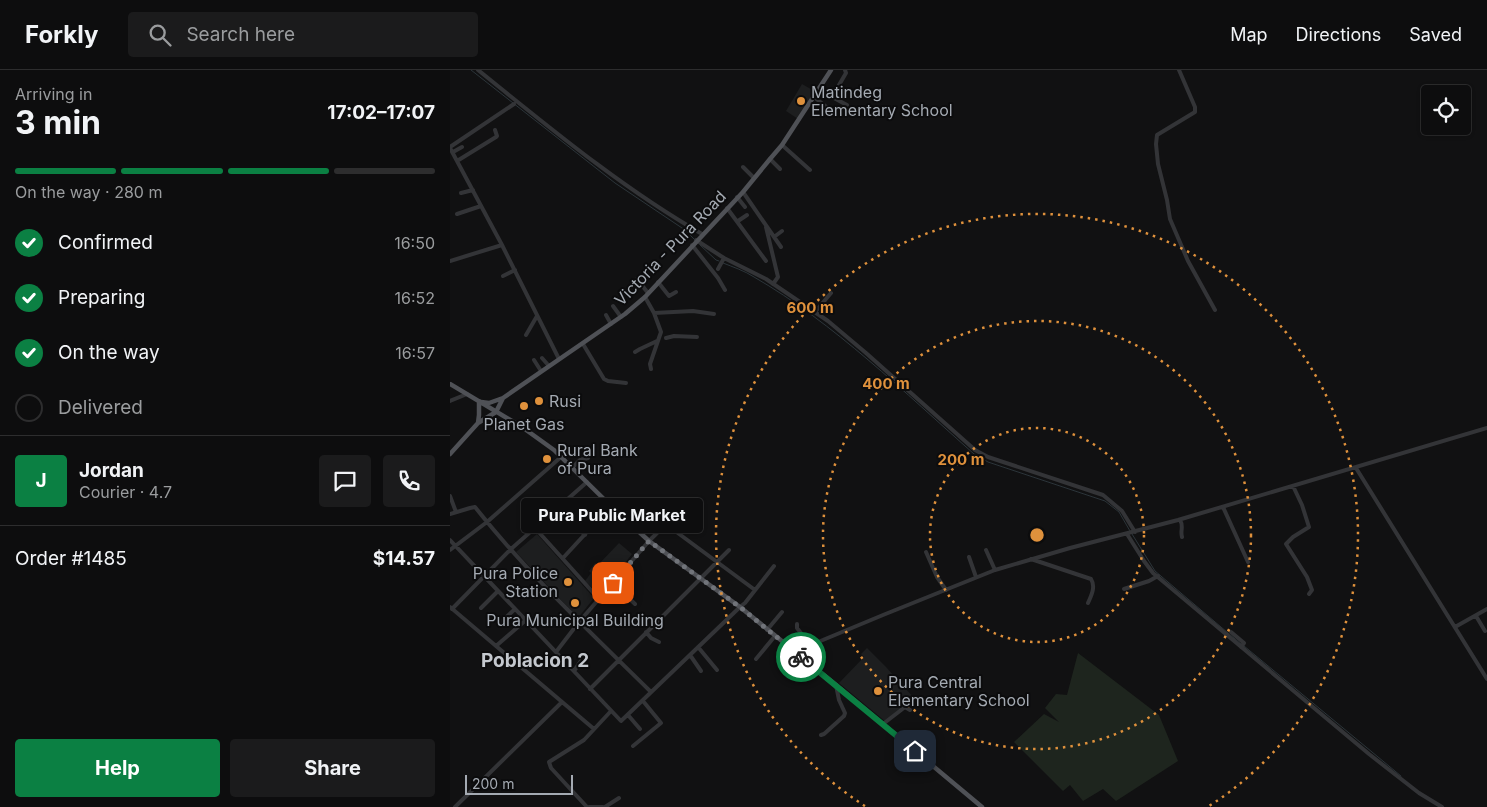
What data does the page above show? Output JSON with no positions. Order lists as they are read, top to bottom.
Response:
{
  "streets": {
    "main road": ["Victoria - Pura Road"]
  },
  "districts": ["Poblacion 2"],
  "places": [
    "Matindeg Elementary School",
    "Rusi",
    "Planet Gas",
    "Rural Bank of Pura",
    "Pura Police Station",
    "Pura Public Market",
    "Pura Municipal Building",
    "Pura Central Elementary School"
  ],
  "scale_bar": "200 m",
  "page": {
    "header": "Forkly",
    "search": "Search here",
    "nav": ["Map", "Directions", "Saved"],
    "heading": ["3 min", "Arriving in", "17:02–17:07"],
    "panel": [
      "Jordan",
      "Courier · 4.7",
      "Order #1485",
      "$14.57"
    ],
    "bar": "On the way · 280 m",
    "list": [
      ["Confirmed", "16:50"],
      ["Preparing", "16:52"],
      ["On the way", "16:57"],
      "Delivered"
    ],
    "round": "J",
    "bubble": "Pura Public Market",
    "buttons": ["Help", "Share"],
    "scale": "200 m"
  },
  "rings": ["600 m", "400 m", "200 m"]
}
